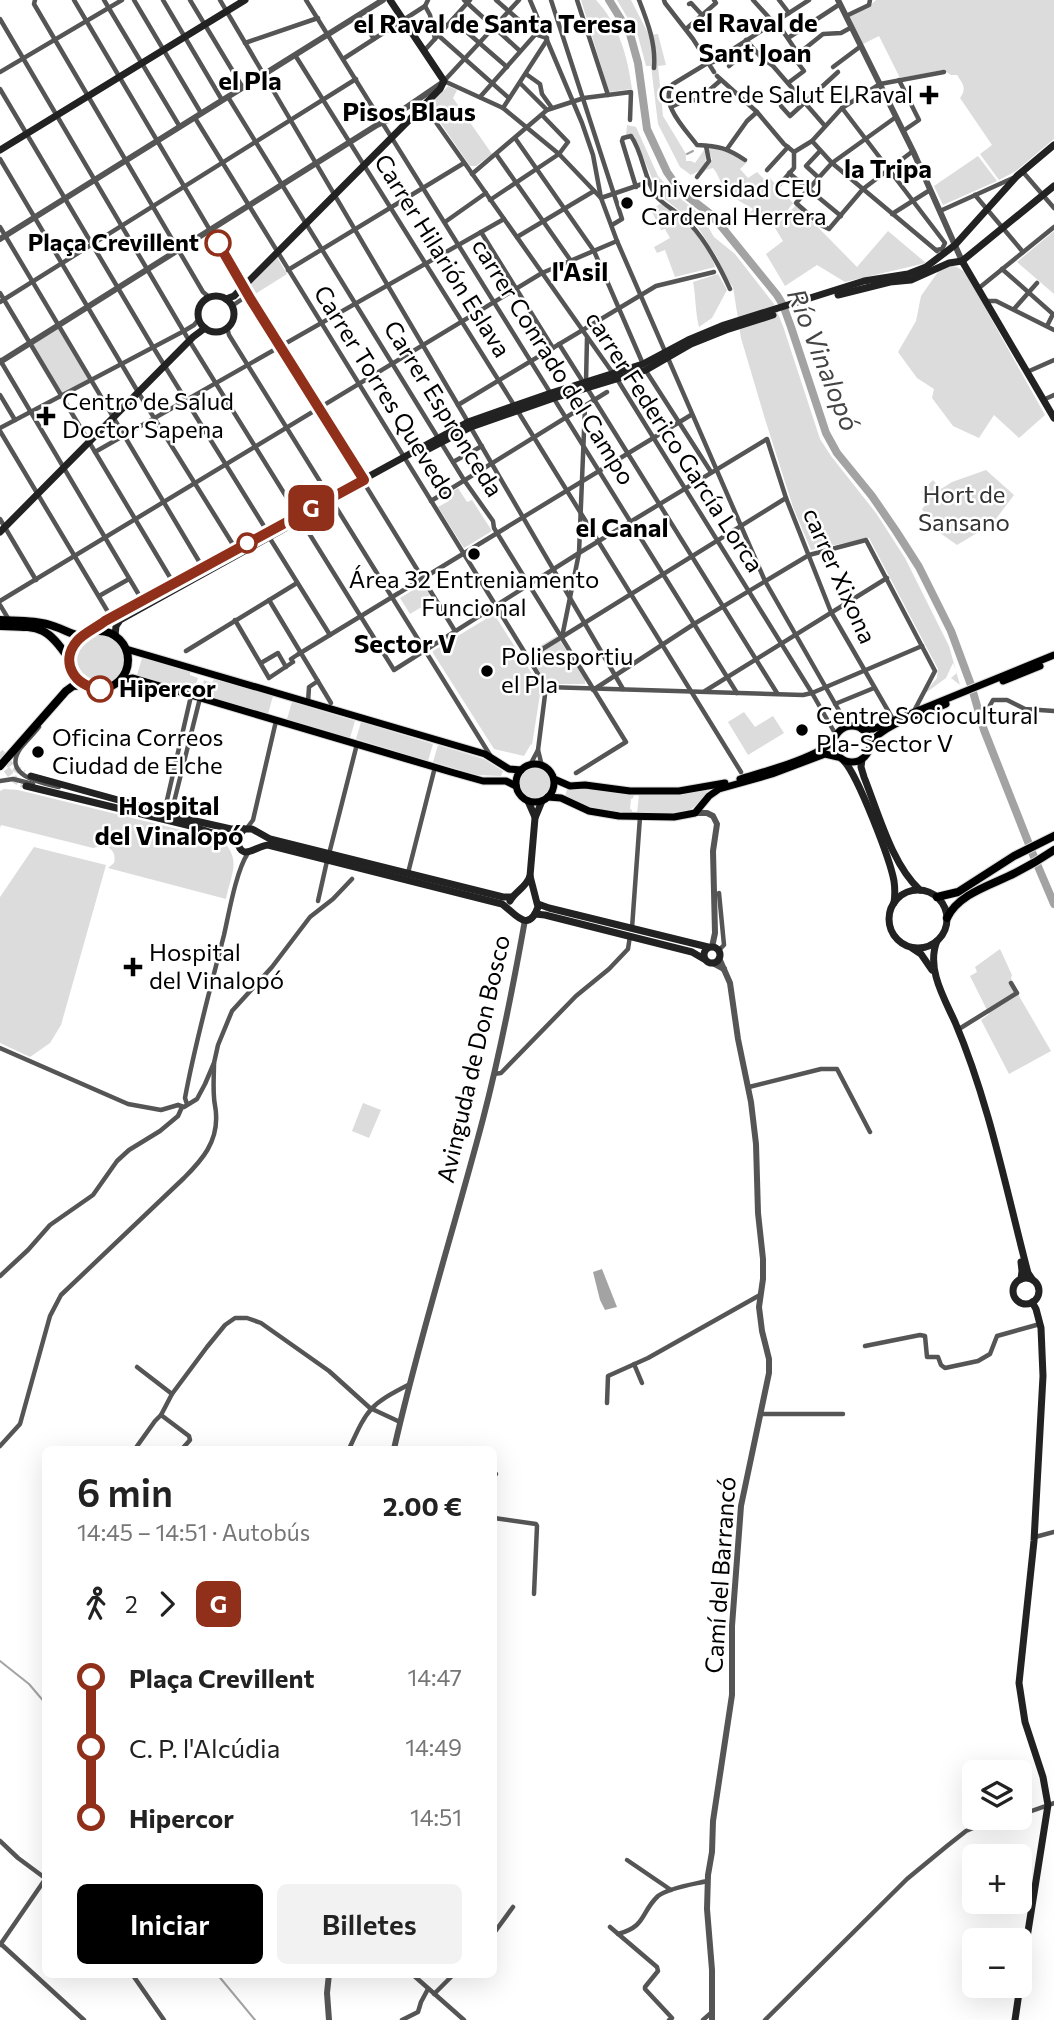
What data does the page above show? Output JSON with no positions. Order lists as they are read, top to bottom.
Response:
{
  "streets": {
    "street": [
      "Carrer Hilarión Eslava",
      "carrer Conrado del Campo",
      "Carrer Torres Quevedo",
      "Carrer Espronceda",
      "carrer Federico García Lorca",
      "carrer Xixona",
      "Avinguda de Don Bosco",
      "Camí del Barrancó"
    ]
  },
  "districts": [
    "el Raval de Sant Joan",
    "el Raval de Santa Teresa",
    "el Pla",
    "Pisos Blaus",
    "la Tripa",
    "l'Asil",
    "el Canal",
    "Sector V",
    "Hospital del Vinalopó"
  ],
  "water": ["Río Vinalopó"],
  "parks": ["Hort de Sansano"],
  "places": {
    "health": ["Centre de Salut El Raval", "Centro de Salud Doctor Sapena", "Hospital del Vinalopó"],
    "other": [
      "Universidad CEU Cardenal Herrera",
      "Plaça Crevillent",
      "Área 32 Entreniamento Funcional",
      "Poliesportiu el Pla",
      "Hipercor",
      "Centre Sociocultural Pla-Sector V",
      "Oficina Correos Ciudad de Elche"
    ]
  },
  "lines": ["bus line G"],
  "page": {
    "on_map": "G",
    "heading": ["6 min", "14:45 – 14:51 · Autobús", "2.00 €"],
    "legs": ["2", "G"],
    "list": [
      {
        "name": "Plaça Crevillent",
        "value": "14:47"
      },
      {
        "name": "C. P. l'Alcúdia",
        "value": "14:49"
      },
      {
        "name": "Hipercor",
        "value": "14:51"
      }
    ],
    "map_buttons": ["+", "−"],
    "buttons": ["Iniciar", "Billetes"]
  }
}
